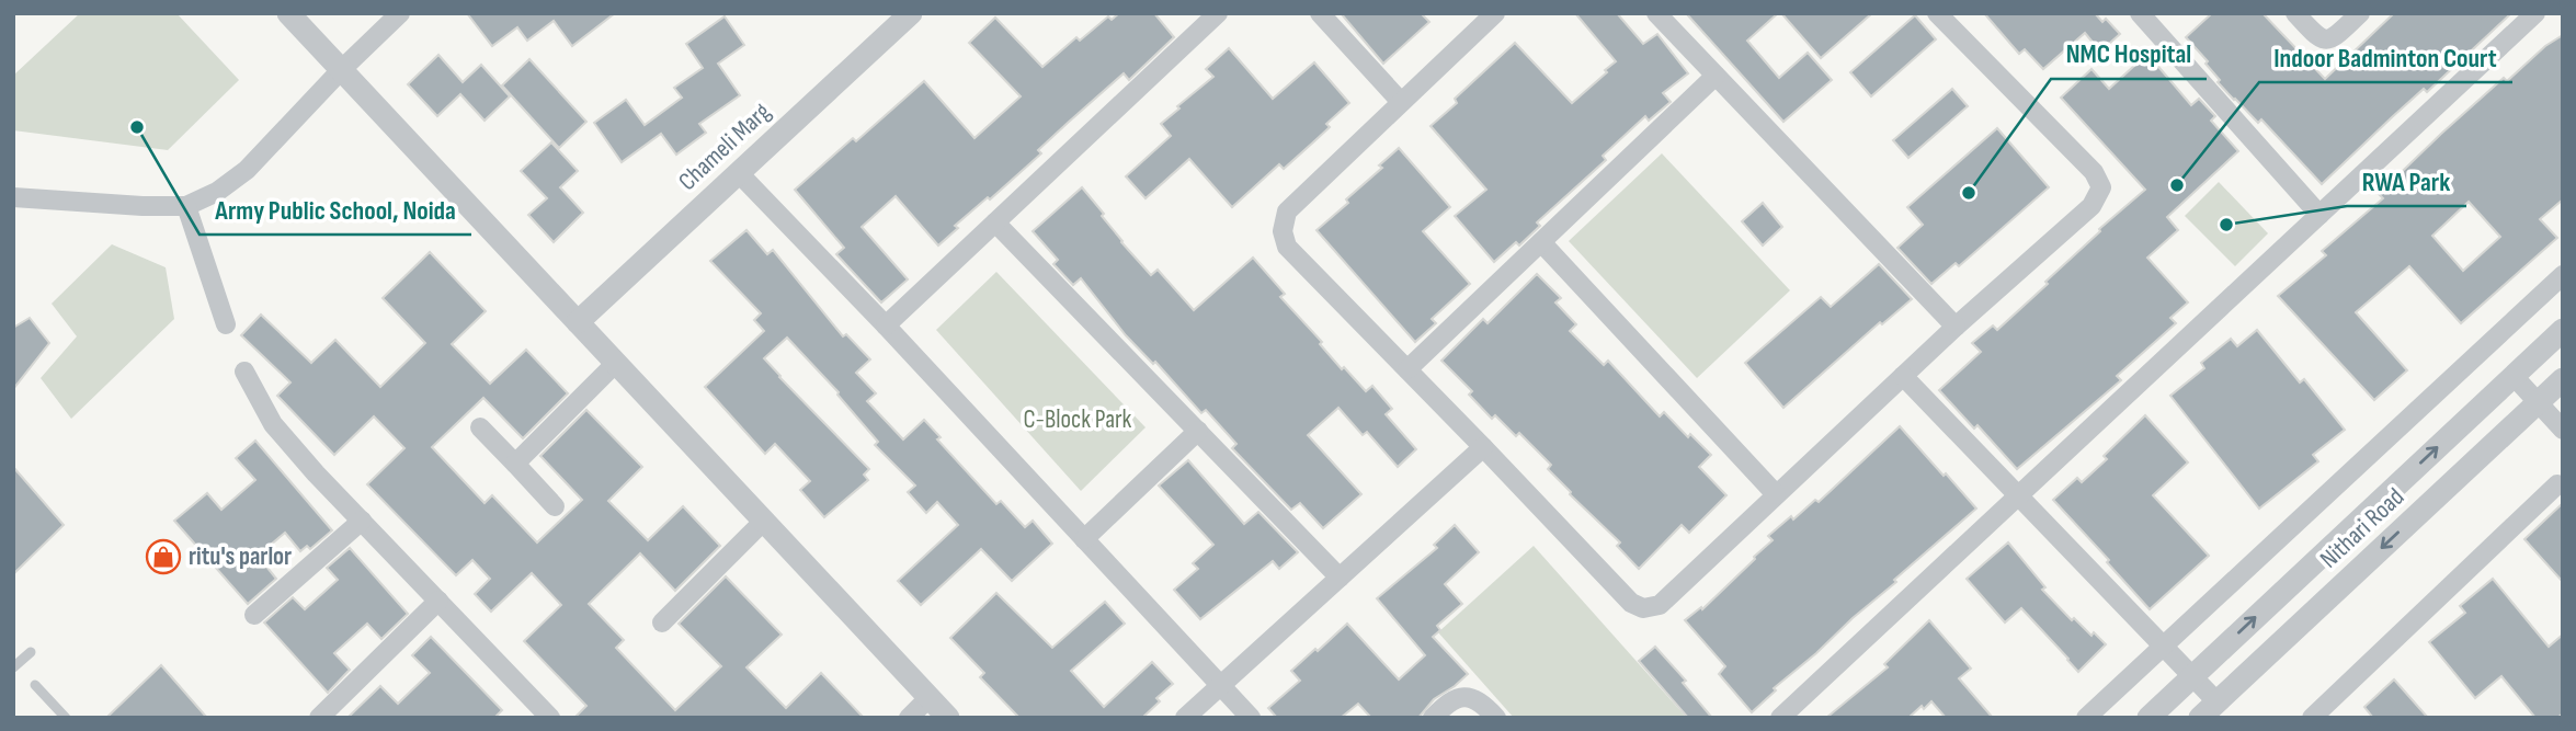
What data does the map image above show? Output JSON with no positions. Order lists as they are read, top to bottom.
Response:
{
  "streets": {
    "street": ["Chameli Marg", "Nithari Road"]
  },
  "parks": ["C-Block Park"],
  "places": {
    "other": [
      "Army Public School, Noida",
      "Indoor Badminton Court",
      "NMC Hospital",
      "RWA Park"
    ],
    "shop": ["ritu's parlor"]
  }
}
